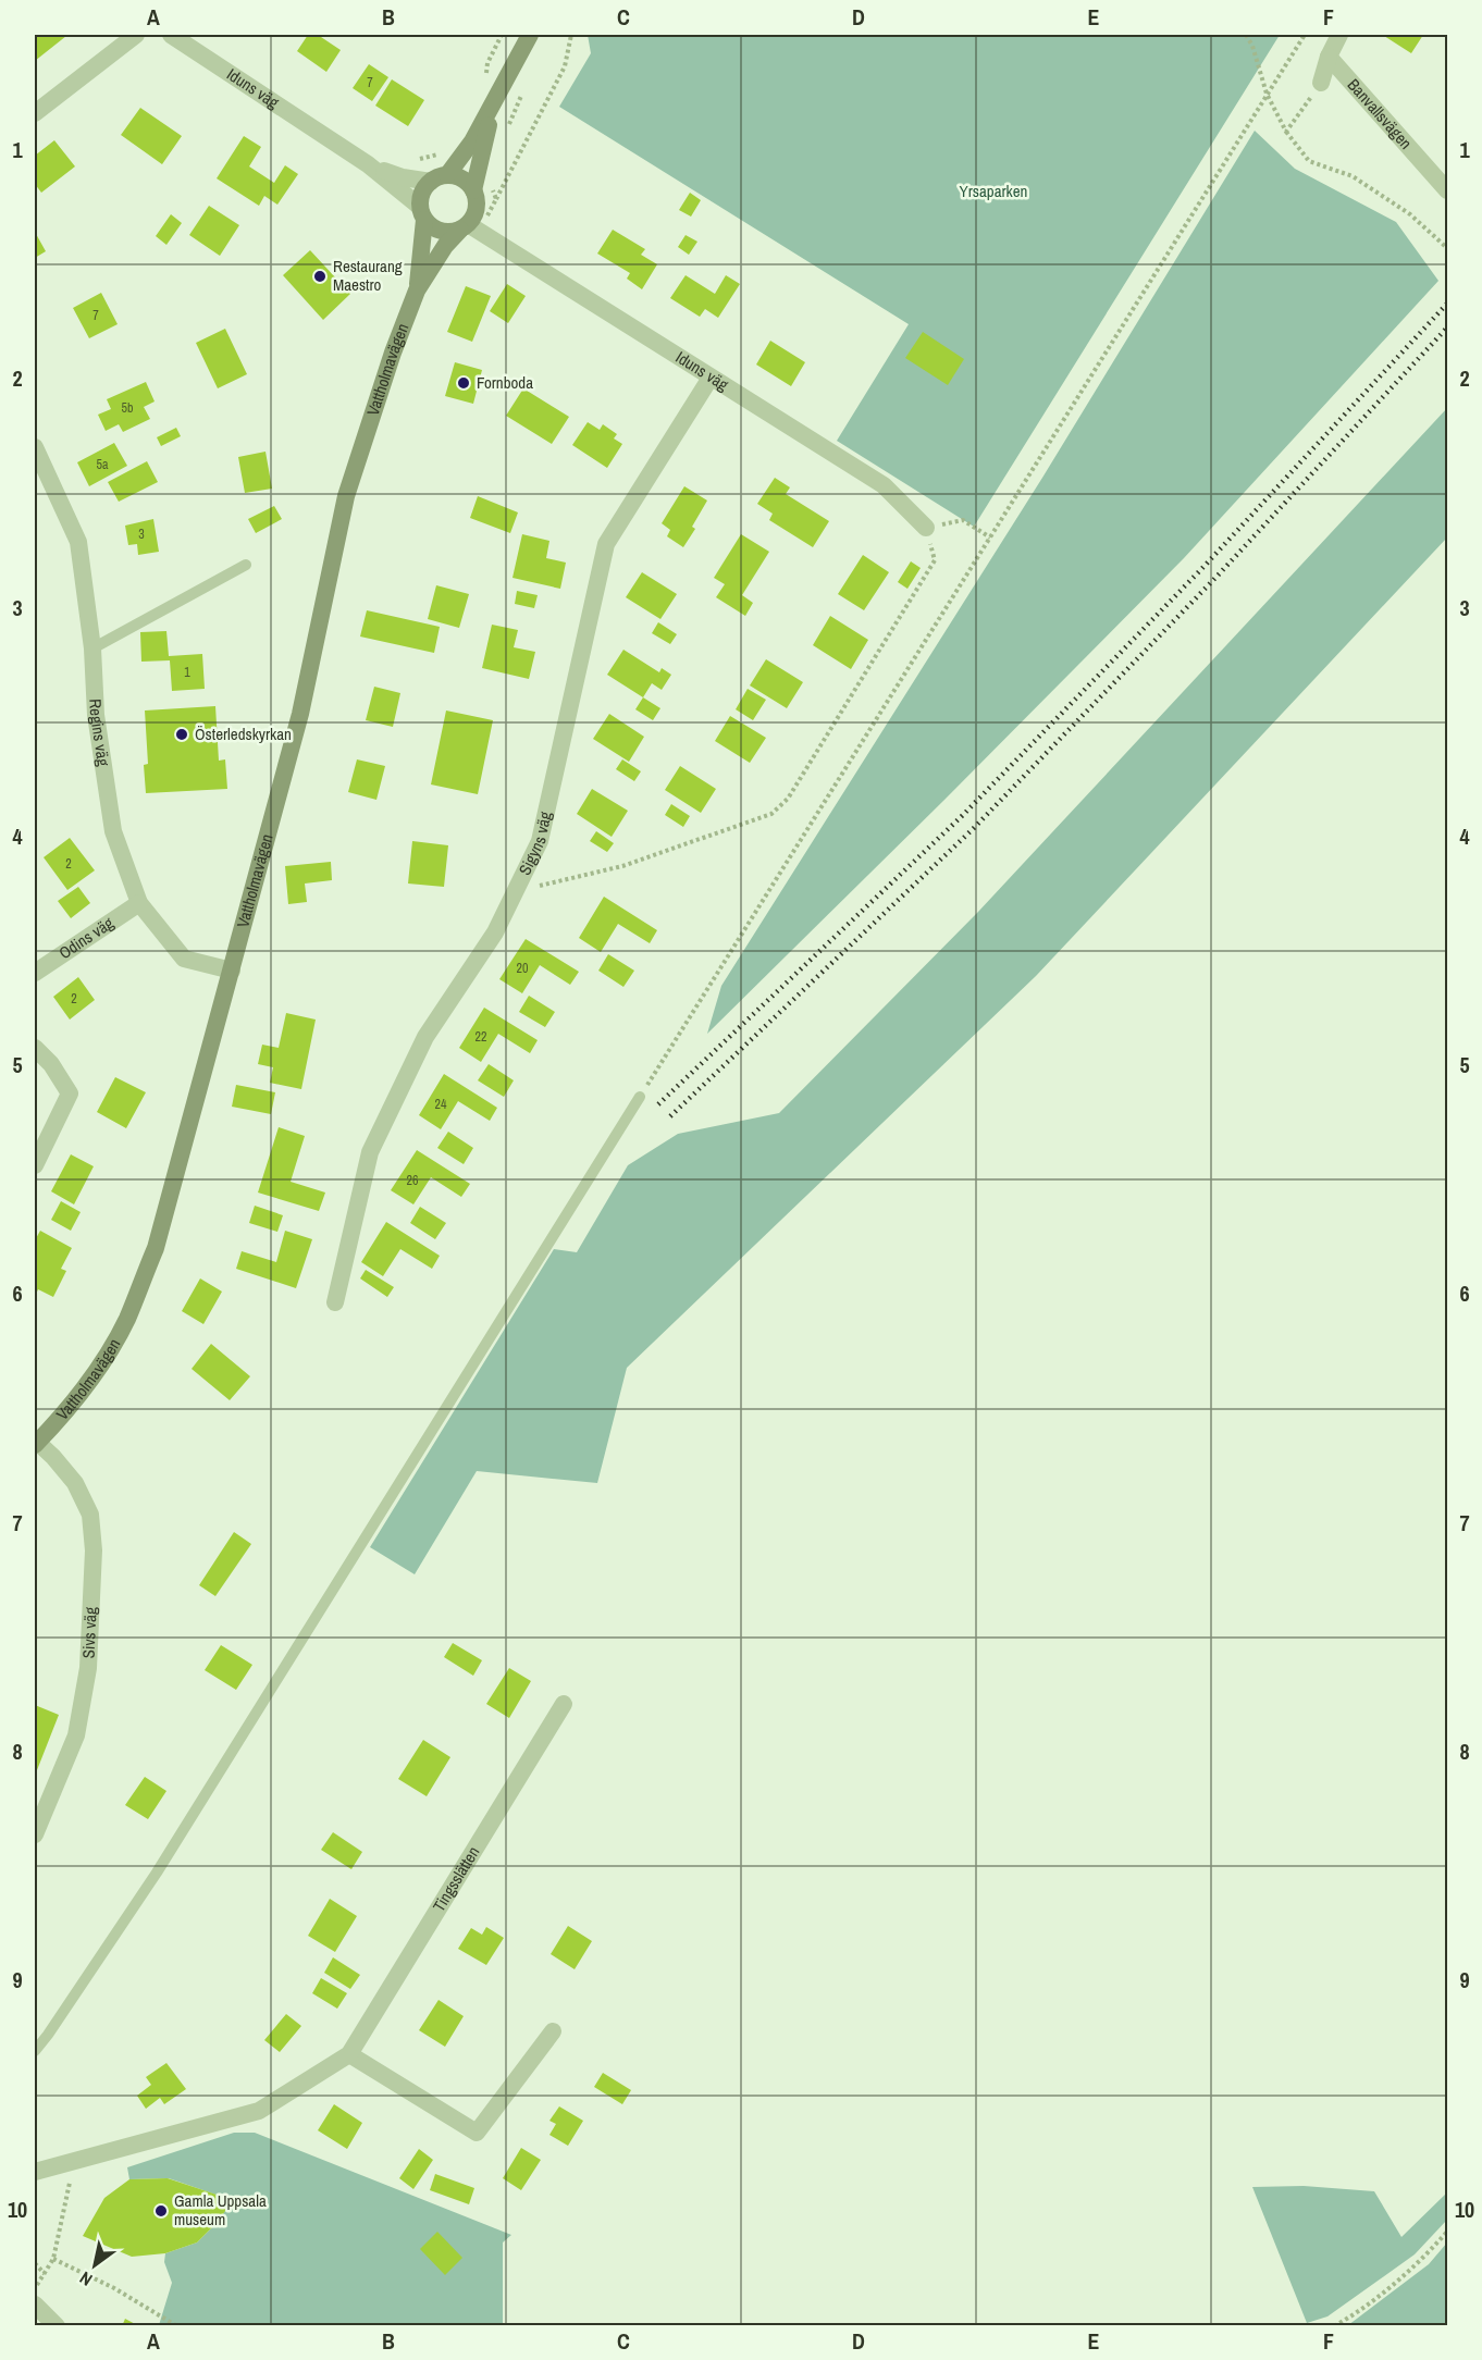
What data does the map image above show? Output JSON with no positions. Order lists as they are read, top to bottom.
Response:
{
  "streets": {
    "main road": ["Vattholmavägen"],
    "street": [
      "Iduns väg",
      "Banvallsvägen",
      "Regins väg",
      "Sigyns väg",
      "Odins väg",
      "Sivs väg",
      "Tingsslätten"
    ]
  },
  "crossings": [
    ["Iduns väg", "Vattholmavägen"],
    ["Iduns väg", "Sigyns väg"],
    ["Vattholmavägen", "Regins väg"],
    ["Vattholmavägen", "Sivs väg"],
    ["Regins väg", "Odins väg"]
  ],
  "parks": ["Yrsaparken"],
  "places": [
    "Restaurang Maestro",
    "Fornboda",
    "Österledskyrkan",
    "Gamla Uppsala museum"
  ],
  "house_numbers": [
    "7",
    "7",
    "5b",
    "5a",
    "3",
    "1",
    "2",
    "20",
    "2",
    "22",
    "24",
    "26"
  ],
  "north": "bottom left",
  "grid": {
    "columns": [
      "A",
      "B",
      "C",
      "D",
      "E",
      "F"
    ],
    "rows": [
      "1",
      "2",
      "3",
      "4",
      "5",
      "6",
      "7",
      "8",
      "9",
      "10"
    ]
  }
}
